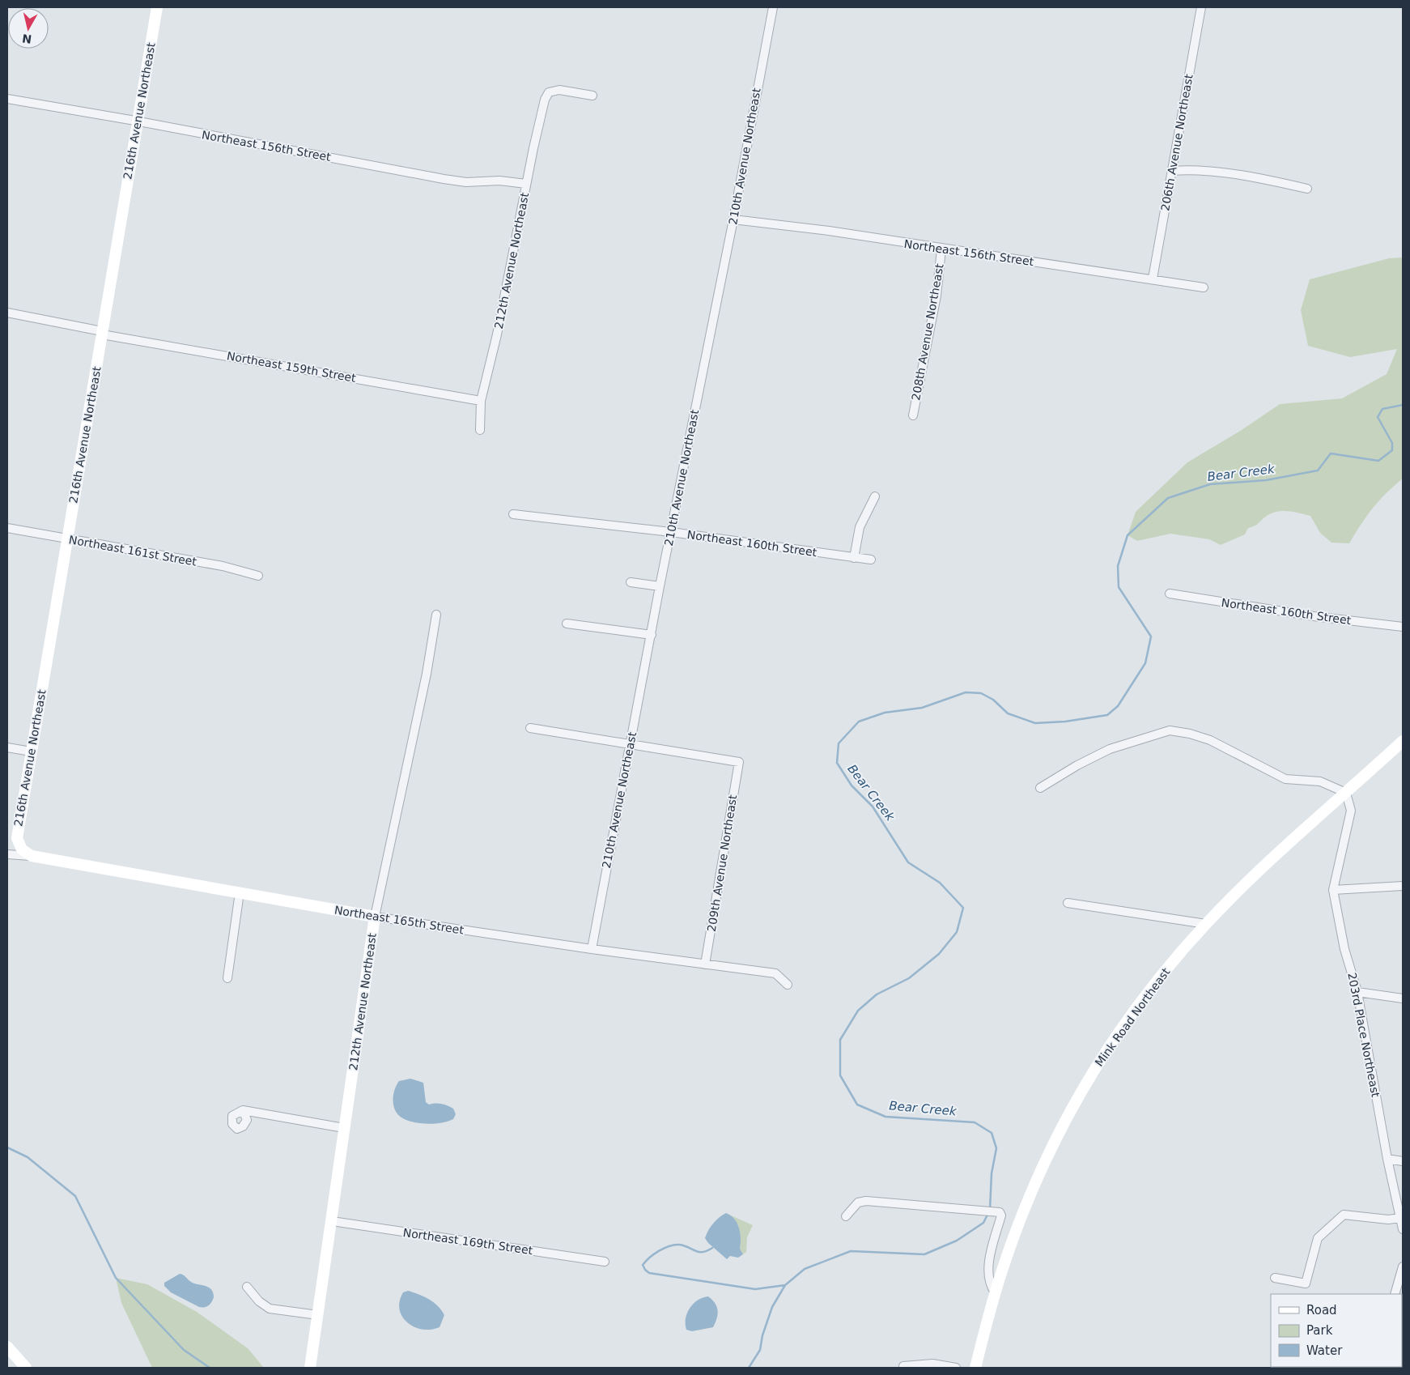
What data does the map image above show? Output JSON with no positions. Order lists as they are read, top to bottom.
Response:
{
  "streets": {
    "street": [
      "216th Avenue Northeast",
      "206th Avenue Northeast",
      "Northeast 156th Street",
      "210th Avenue Northeast",
      "212th Avenue Northeast",
      "208th Avenue Northeast",
      "Northeast 159th Street",
      "Northeast 160th Street",
      "Northeast 161st Street",
      "209th Avenue Northeast",
      "Northeast 165th Street",
      "Mink Road Northeast",
      "203rd Place Northeast",
      "Northeast 169th Street"
    ]
  },
  "crossings": [
    ["216th Avenue Northeast", "Northeast 156th Street"],
    ["216th Avenue Northeast", "Northeast 159th Street"],
    ["216th Avenue Northeast", "Northeast 161st Street"],
    ["216th Avenue Northeast", "Northeast 165th Street"],
    ["206th Avenue Northeast", "Northeast 156th Street"],
    ["Northeast 156th Street", "210th Avenue Northeast"],
    ["Northeast 156th Street", "212th Avenue Northeast"],
    ["Northeast 156th Street", "208th Avenue Northeast"],
    ["210th Avenue Northeast", "Northeast 160th Street"],
    ["210th Avenue Northeast", "209th Avenue Northeast"],
    ["210th Avenue Northeast", "Northeast 165th Street"],
    ["212th Avenue Northeast", "Northeast 159th Street"],
    ["212th Avenue Northeast", "Northeast 165th Street"],
    ["212th Avenue Northeast", "Northeast 169th Street"],
    ["209th Avenue Northeast", "Northeast 165th Street"],
    ["Mink Road Northeast", "203rd Place Northeast"]
  ],
  "water": ["Bear Creek"],
  "legend": ["Road", "Park", "Water"],
  "north": "bottom"
}
